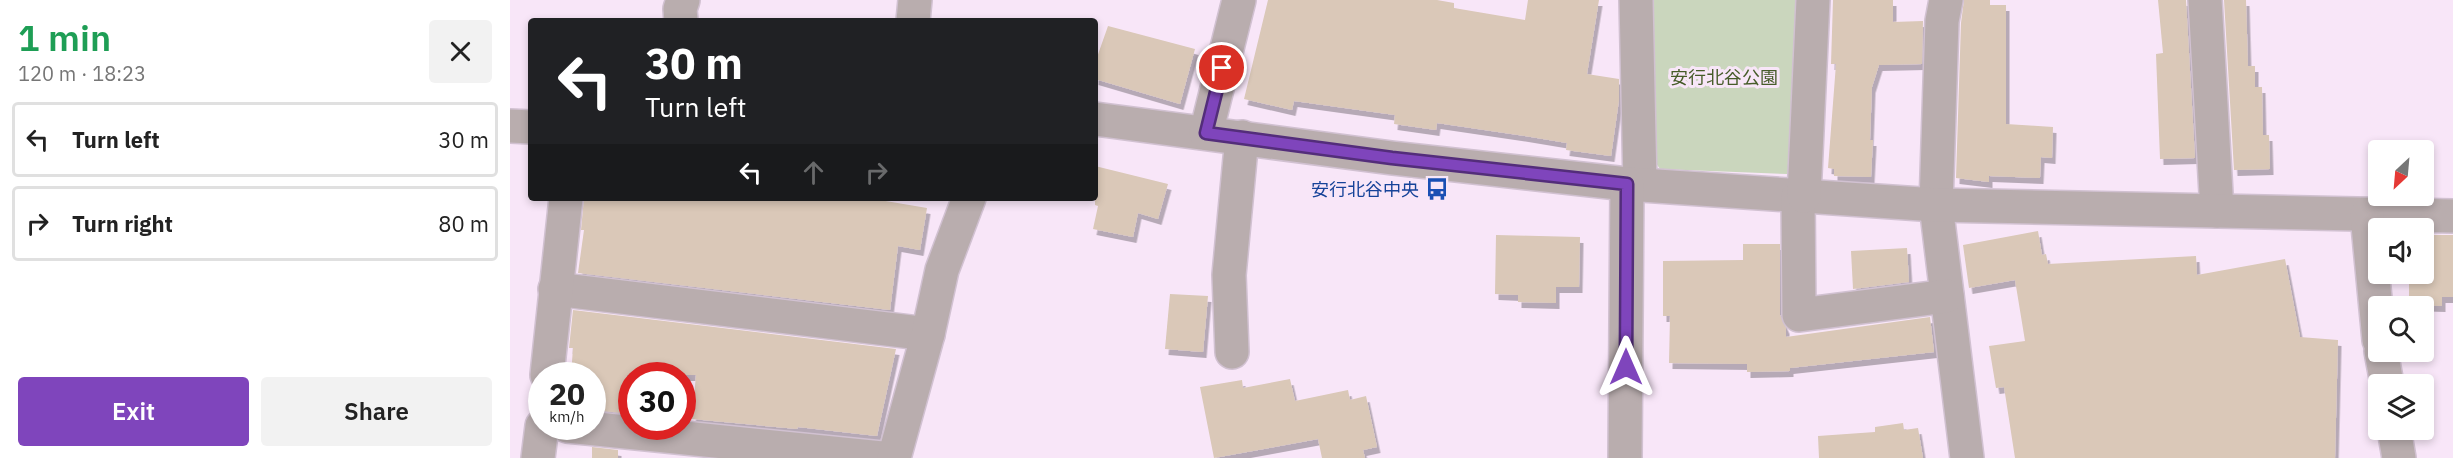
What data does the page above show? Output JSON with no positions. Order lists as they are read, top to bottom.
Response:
{
  "parks": ["安行北谷公園"],
  "places": {
    "bus stop": ["安行北谷中央"]
  },
  "north": "bottom left",
  "page": {
    "heading": ["1 min", "120 m · 18:23"],
    "turn": ["30 m", "Turn left"],
    "list": [
      {
        "name": "Turn left",
        "value": "30 m"
      },
      {
        "name": "Turn right",
        "value": "80 m"
      }
    ],
    "speed": "20 km/h",
    "limit": "30",
    "buttons": ["Exit", "Share"]
  }
}
